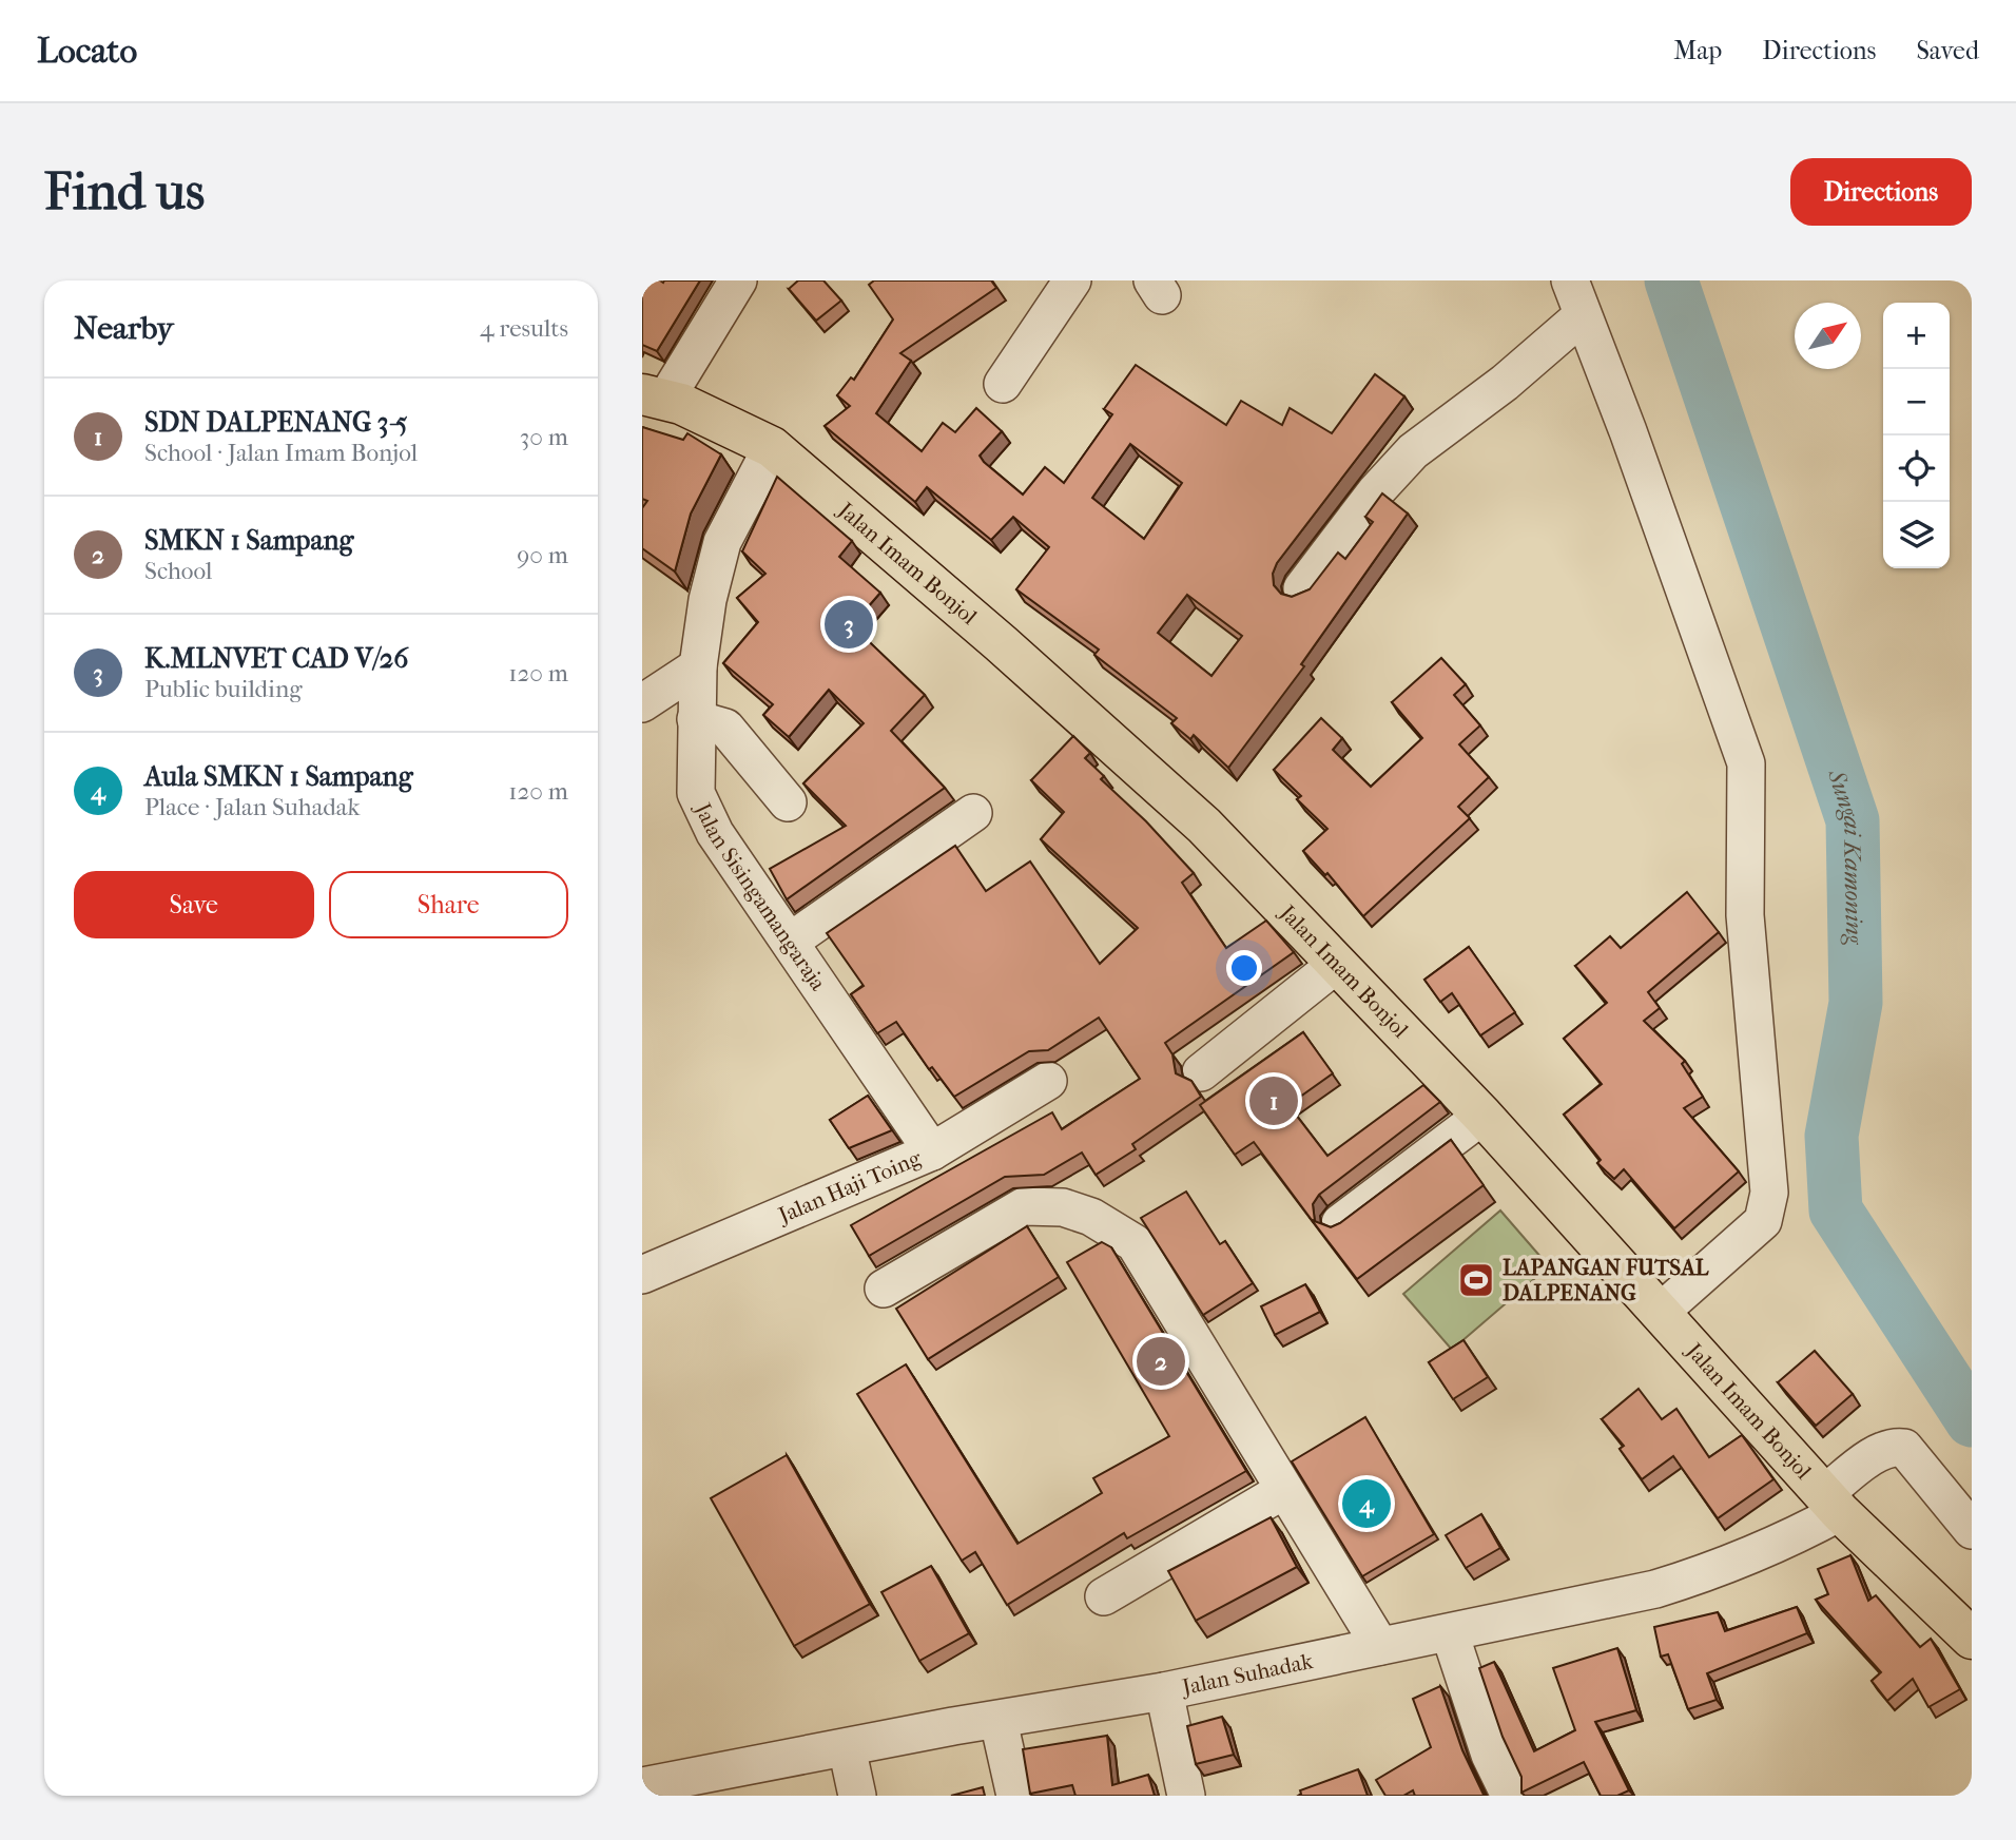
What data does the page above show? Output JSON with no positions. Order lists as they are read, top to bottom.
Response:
{
  "streets": {
    "main road": ["Jalan Imam Bonjol"],
    "street": ["Jalan Sisingamangaraja", "Jalan Haji Toing", "Jalan Suhadak"]
  },
  "crossings": [
    ["Jalan Imam Bonjol", "Jalan Sisingamangaraja"],
    ["Jalan Imam Bonjol", "Jalan Suhadak"],
    ["Jalan Sisingamangaraja", "Jalan Haji Toing"]
  ],
  "water": ["Sungai Kamoning"],
  "places": {
    "sports": ["LAPANGAN FUTSAL DALPENANG"]
  },
  "north": "top right",
  "page": {
    "header": "Locato",
    "nav": ["Map", "Directions", "Saved"],
    "buttons": [
      "Directions",
      ["Save", "Share"]
    ],
    "title": "Find us",
    "heading": ["Nearby", "4 results"],
    "map_buttons": ["+", "−"],
    "list": [
      {
        "mark": "1",
        "name": "SDN DALPENANG 3-5",
        "note": "School · Jalan Imam Bonjol",
        "value": "30 m"
      },
      {
        "mark": "2",
        "name": "SMKN 1 Sampang",
        "note": "School",
        "value": "90 m"
      },
      {
        "mark": "3",
        "name": "K.MLNVET CAD V/26",
        "note": "Public building",
        "value": "120 m"
      },
      {
        "mark": "4",
        "name": "Aula SMKN 1 Sampang",
        "note": "Place · Jalan Suhadak",
        "value": "120 m"
      }
    ],
    "pins": [
      "3",
      "1",
      "2",
      "4"
    ]
  }
}
